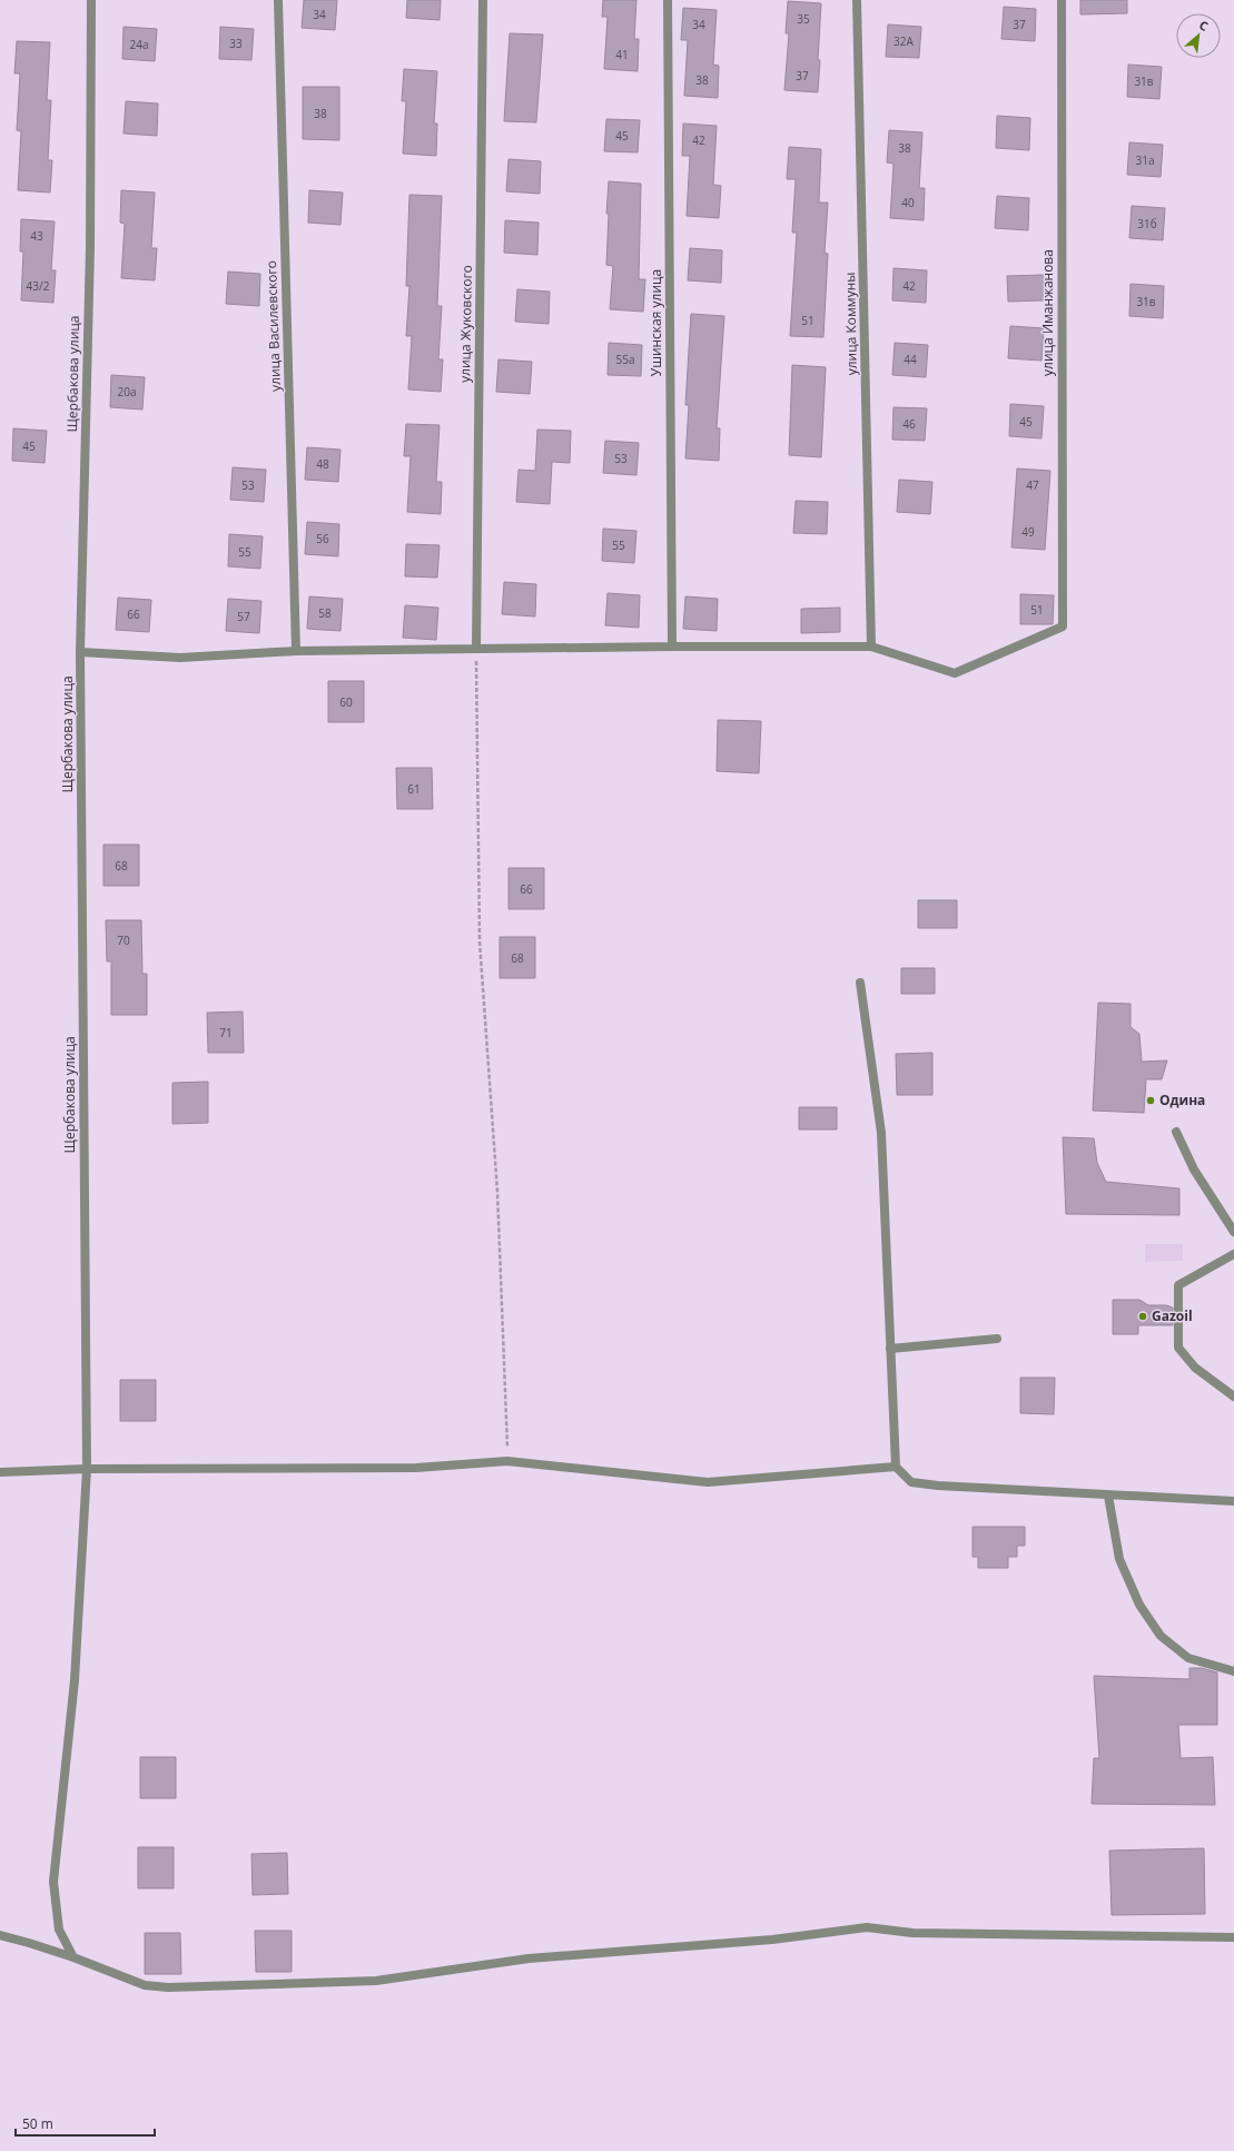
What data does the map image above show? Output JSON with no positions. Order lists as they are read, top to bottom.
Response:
{
  "streets": {
    "street": [
      "улица Иманжанова",
      "Ушинская улица",
      "улица Жуковского",
      "улица Коммуны",
      "улица Василевского",
      "Щербакова улица"
    ]
  },
  "crossings": [
    ["улица Иманжанова", "улица Коммуны"]
  ],
  "places": ["Одина", "Gazoil"],
  "house_numbers": [
    "34",
    "35",
    "34",
    "37",
    "32А",
    "33",
    "24а",
    "41",
    "37",
    "38",
    "31в",
    "38",
    "45",
    "42",
    "38",
    "31а",
    "40",
    "31б",
    "43",
    "43/2",
    "42",
    "31в",
    "51",
    "55а",
    "44",
    "20а",
    "45",
    "46",
    "45",
    "53",
    "48",
    "53",
    "47",
    "49",
    "56",
    "55",
    "55",
    "51",
    "58",
    "66",
    "57",
    "60",
    "61",
    "68",
    "66",
    "70",
    "68",
    "71"
  ],
  "scale_bar": "50 m",
  "north": "top right"
}
